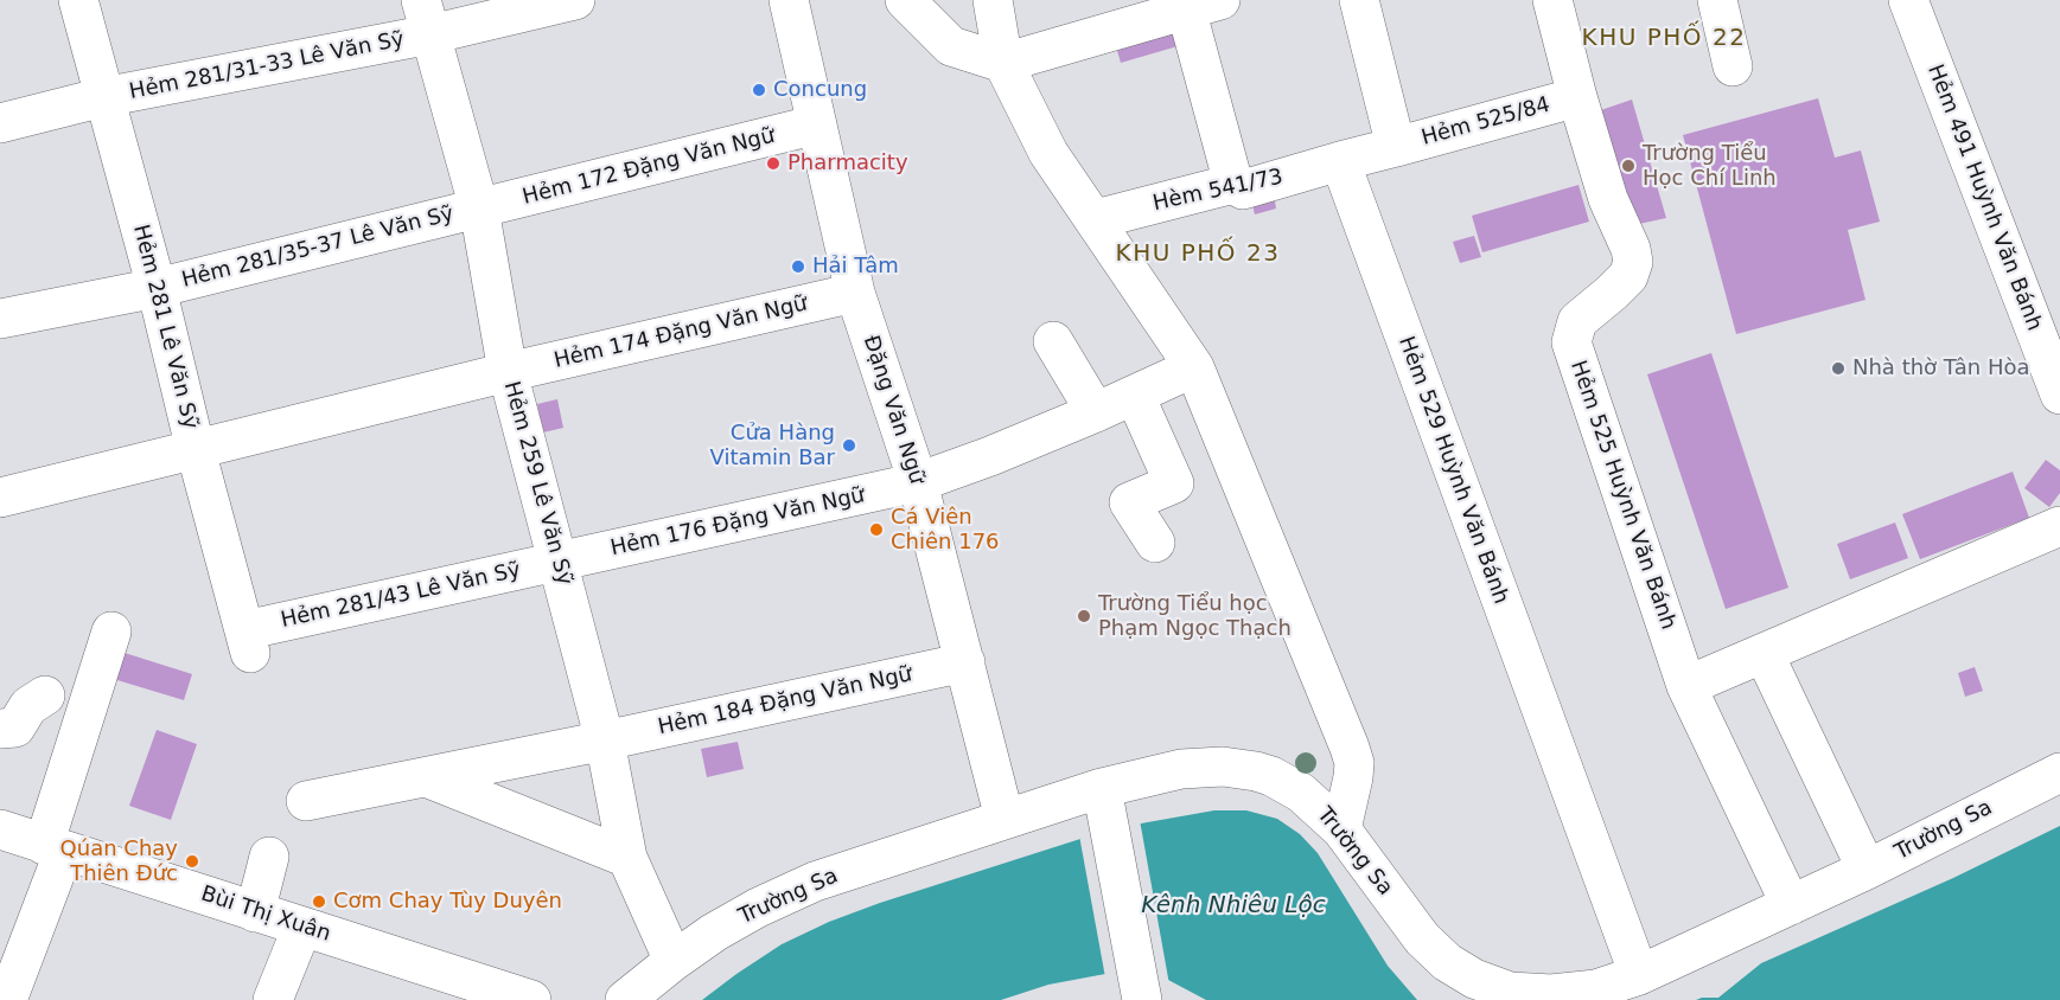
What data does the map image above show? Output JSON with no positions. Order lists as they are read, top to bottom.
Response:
{
  "streets": {
    "street": [
      "Hẻm 281/31-33 Lê Văn Sỹ",
      "Hẻm 525/84",
      "Hẻm 172 Đặng Văn Ngữ",
      "Hèm 541/73",
      "Hẻm 491 Huỳnh Văn Bánh",
      "Hẻm 281/35-37 Lê Văn Sỹ",
      "Hẻm 281 Lê Văn Sỹ",
      "Hẻm 174 Đặng Văn Ngữ",
      "Đặng Văn Ngữ",
      "Hẻm 529 Huỳnh Văn Bánh",
      "Hẻm 259 Lê Văn Sỹ",
      "Hẻm 525 Huỳnh Văn Bánh",
      "Hẻm 176 Đặng Văn Ngữ",
      "Hẻm 281/43 Lê Văn Sỹ",
      "Hẻm 184 Đặng Văn Ngữ",
      "Trường Sa",
      "Bùi Thị Xuân"
    ]
  },
  "crossings": [
    ["Hẻm 281/31-33 Lê Văn Sỹ", "Hẻm 281 Lê Văn Sỹ"],
    ["Hẻm 281/31-33 Lê Văn Sỹ", "Hẻm 259 Lê Văn Sỹ"],
    ["Hẻm 525/84", "Hẻm 525 Huỳnh Văn Bánh"],
    ["Hẻm 172 Đặng Văn Ngữ", "Hẻm 281/35-37 Lê Văn Sỹ"],
    ["Hẻm 172 Đặng Văn Ngữ", "Đặng Văn Ngữ"],
    ["Hẻm 172 Đặng Văn Ngữ", "Hẻm 259 Lê Văn Sỹ"],
    ["Hèm 541/73", "Hẻm 529 Huỳnh Văn Bánh"],
    ["Hẻm 281/35-37 Lê Văn Sỹ", "Hẻm 281 Lê Văn Sỹ"],
    ["Hẻm 281/35-37 Lê Văn Sỹ", "Hẻm 259 Lê Văn Sỹ"],
    ["Hẻm 281 Lê Văn Sỹ", "Hẻm 174 Đặng Văn Ngữ"],
    ["Hẻm 281 Lê Văn Sỹ", "Hẻm 281/43 Lê Văn Sỹ"],
    ["Hẻm 174 Đặng Văn Ngữ", "Đặng Văn Ngữ"],
    ["Hẻm 174 Đặng Văn Ngữ", "Hẻm 259 Lê Văn Sỹ"],
    ["Đặng Văn Ngữ", "Hẻm 176 Đặng Văn Ngữ"],
    ["Đặng Văn Ngữ", "Hẻm 184 Đặng Văn Ngữ"],
    ["Đặng Văn Ngữ", "Trường Sa"],
    ["Hẻm 529 Huỳnh Văn Bánh", "Trường Sa"],
    ["Hẻm 259 Lê Văn Sỹ", "Hẻm 176 Đặng Văn Ngữ"],
    ["Hẻm 259 Lê Văn Sỹ", "Hẻm 281/43 Lê Văn Sỹ"],
    ["Hẻm 259 Lê Văn Sỹ", "Hẻm 184 Đặng Văn Ngữ"],
    ["Hẻm 259 Lê Văn Sỹ", "Trường Sa"],
    ["Hẻm 525 Huỳnh Văn Bánh", "Trường Sa"],
    ["Hẻm 176 Đặng Văn Ngữ", "Hẻm 281/43 Lê Văn Sỹ"]
  ],
  "districts": ["KHU PHỐ 22", "KHU PHỐ 23"],
  "water": ["Kênh Nhiêu Lộc"],
  "places": [
    "Concung",
    "Pharmacity",
    "Trường Tiểu Học Chí Linh",
    "Hải Tâm",
    "Nhà thờ Tân Hòa",
    "Cửa Hàng Vitamin Bar",
    "Cá Viên Chiên 176",
    "Trường Tiểu học Phạm Ngọc Thạch",
    "Qúan Chay Thiên Đức",
    "Cơm Chay Tùy Duyên"
  ]
}
